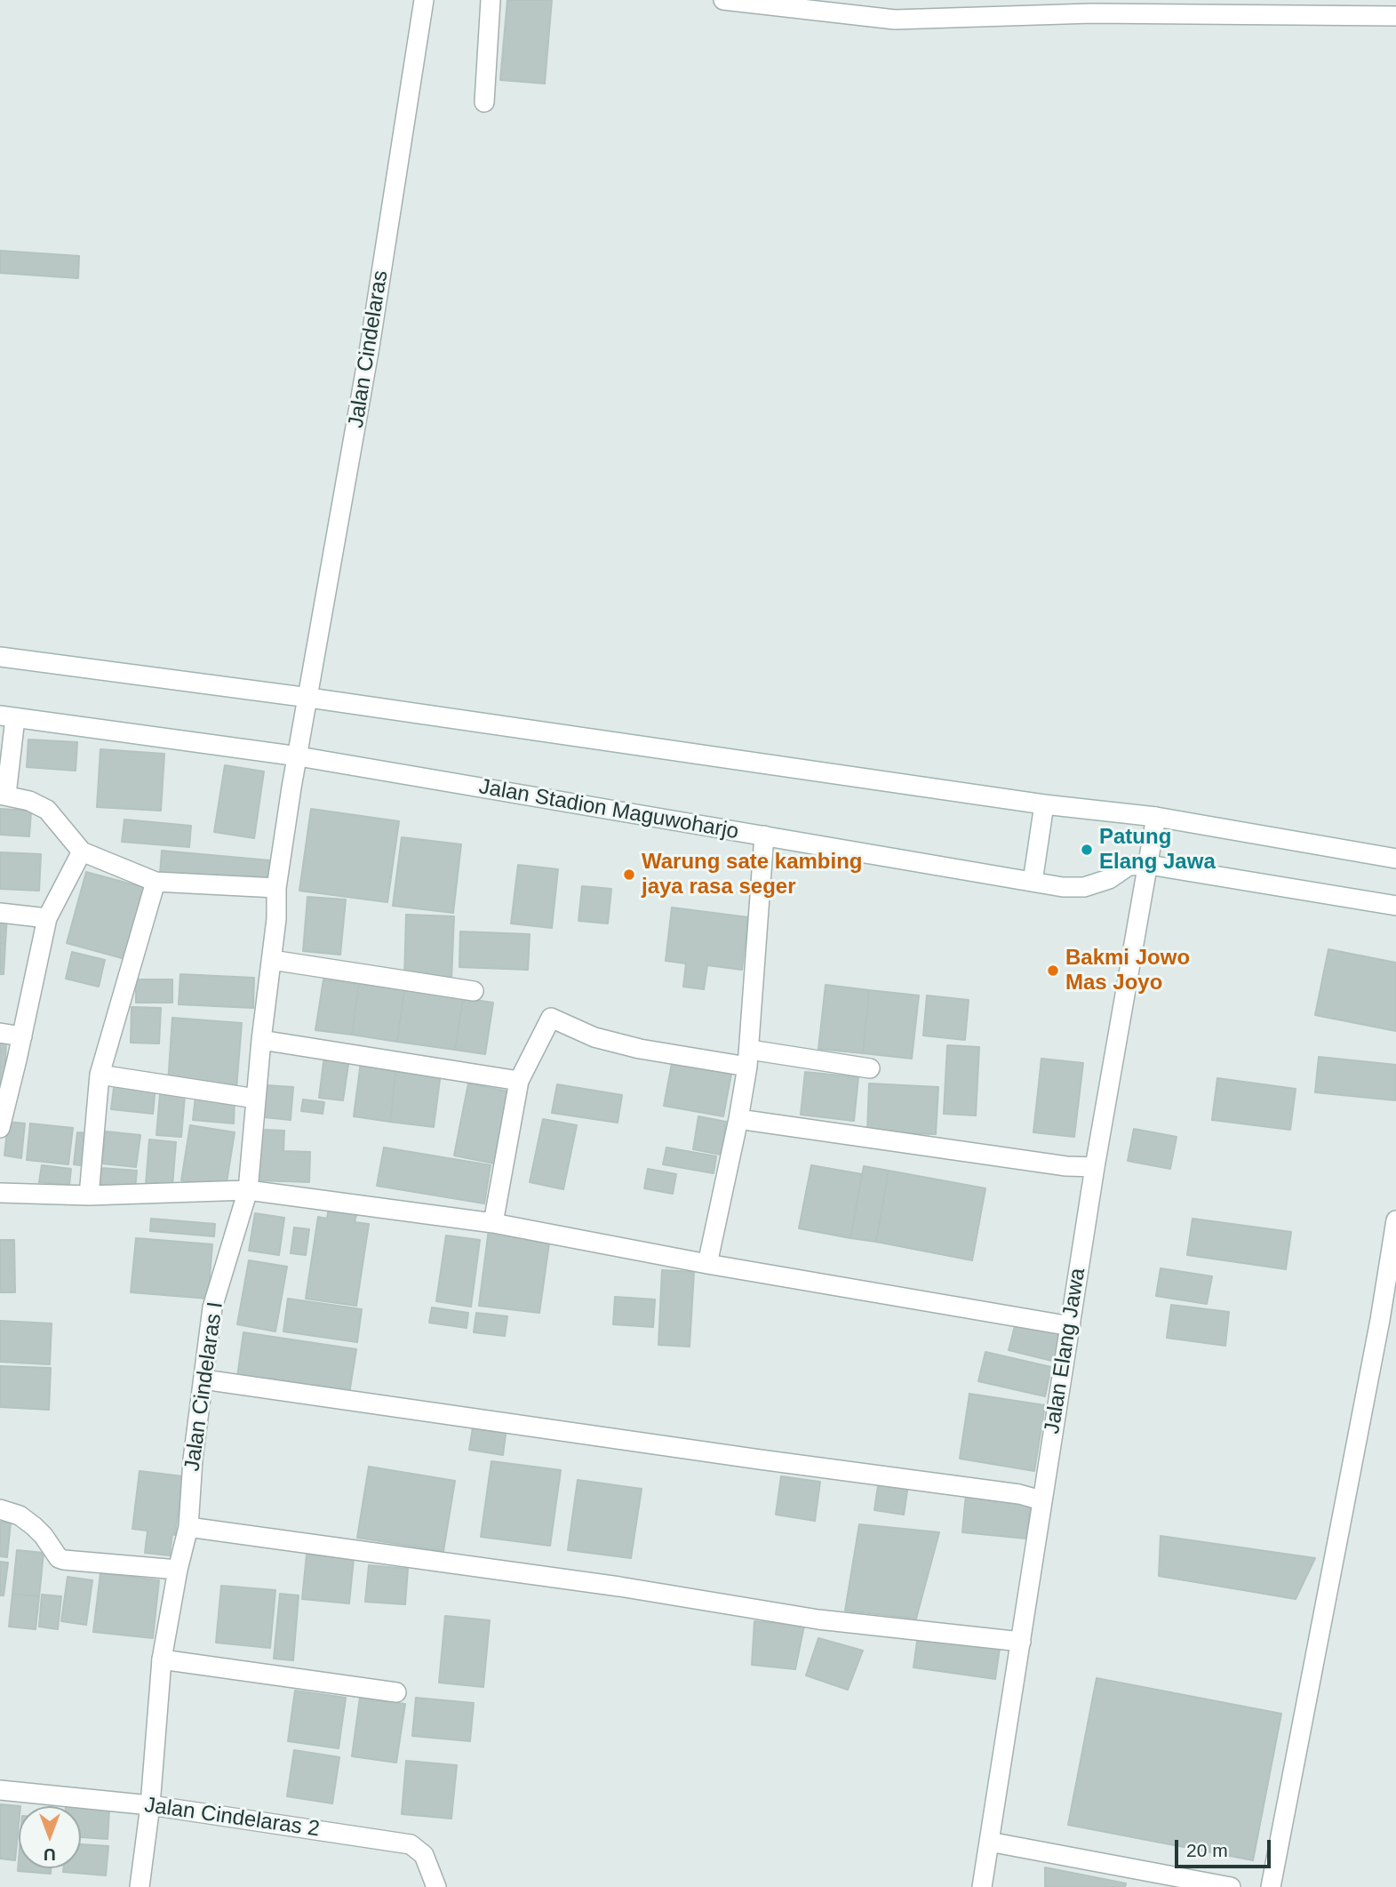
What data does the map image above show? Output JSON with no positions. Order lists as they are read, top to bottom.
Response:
{
  "streets": {
    "street": [
      "Jalan Cindelaras",
      "Jalan Stadion Maguwoharjo",
      "Jalan Elang Jawa",
      "Jalan Cindelaras I",
      "Jalan Cindelaras 2"
    ]
  },
  "crossings": [
    ["Jalan Cindelaras", "Jalan Stadion Maguwoharjo"],
    ["Jalan Cindelaras", "Jalan Cindelaras I"],
    ["Jalan Stadion Maguwoharjo", "Jalan Elang Jawa"],
    ["Jalan Stadion Maguwoharjo", "Jalan Cindelaras I"],
    ["Jalan Cindelaras I", "Jalan Cindelaras 2"]
  ],
  "places": ["Patung Elang Jawa", "Warung sate kambing jaya rasa seger", "Bakmi Jowo Mas Joyo"],
  "scale_bar": "20 m",
  "north": "bottom"
}
